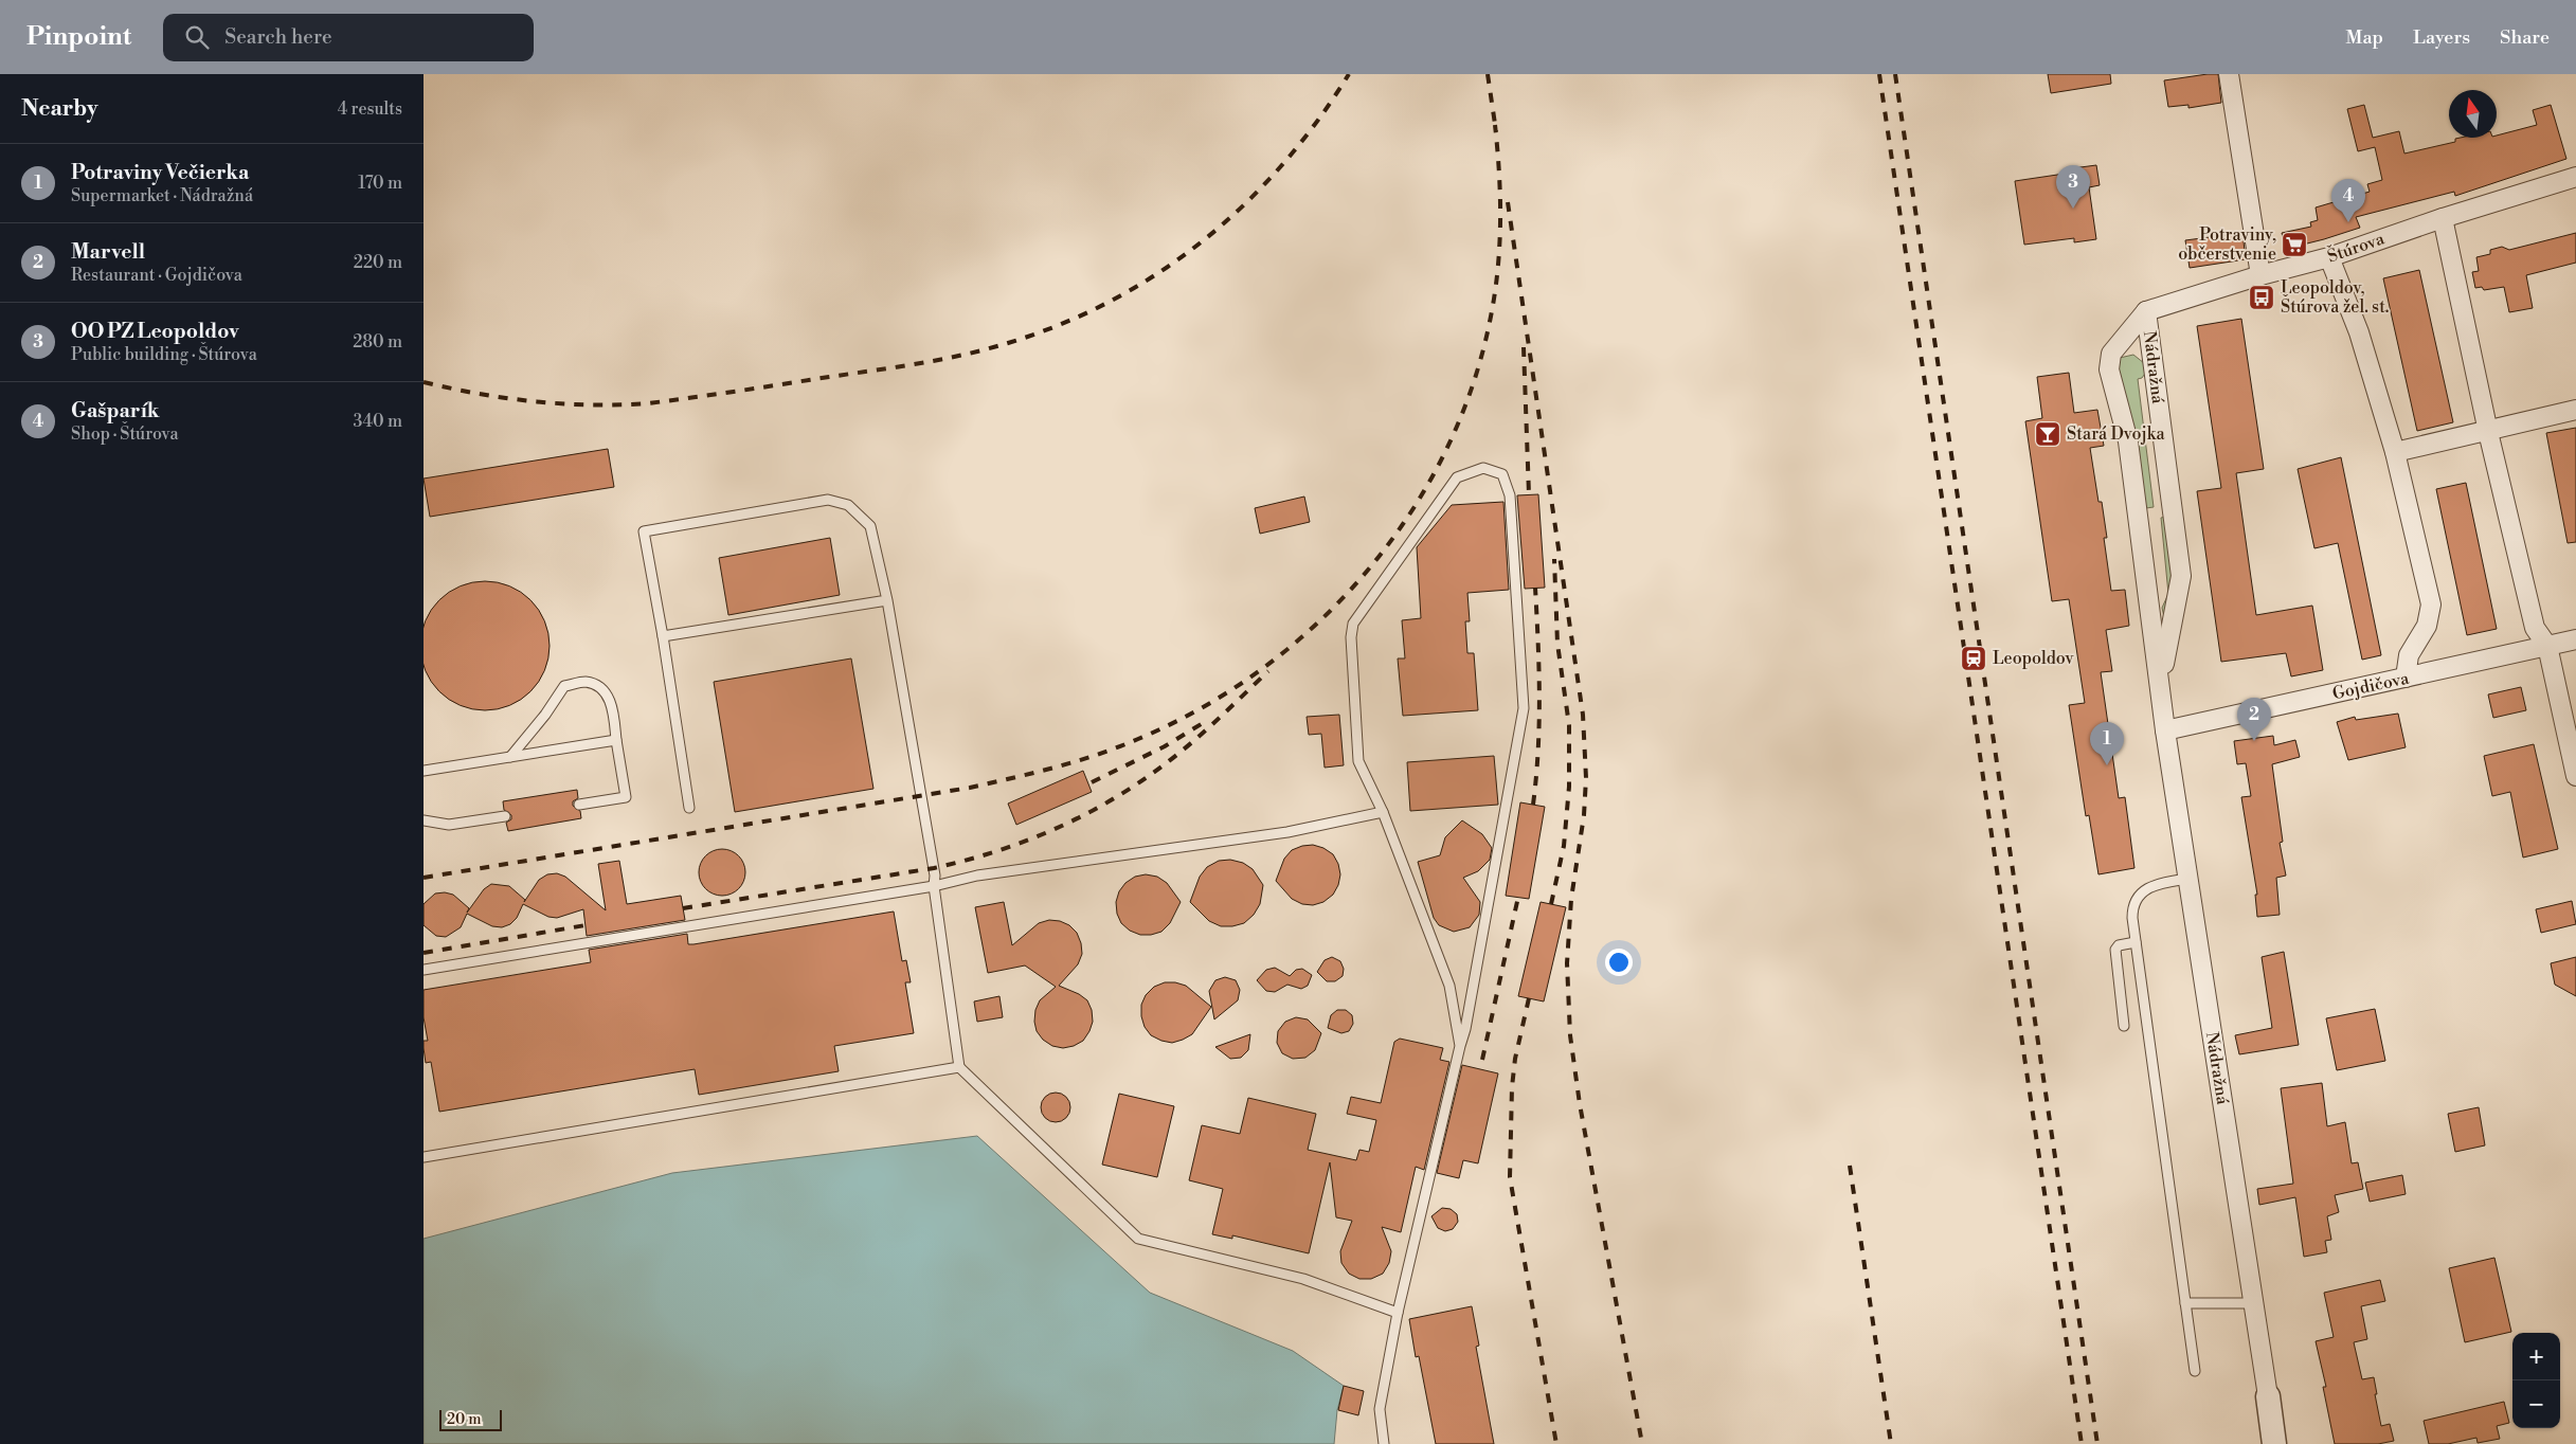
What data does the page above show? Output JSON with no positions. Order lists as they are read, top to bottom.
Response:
{
  "streets": {
    "street": ["Štúrova", "Nádražná", "Gojdičova"]
  },
  "crossings": [
    ["Štúrova", "Nádražná"],
    ["Nádražná", "Gojdičova"]
  ],
  "places": {
    "supermarket": ["Potraviny, občerstvenie"],
    "bus stop": ["Leopoldov, Štúrova žel. st."],
    "bar": ["Stará Dvojka"],
    "station": ["Leopoldov"]
  },
  "scale_bar": "20 m",
  "north": "top",
  "page": {
    "header": "Pinpoint",
    "search": "Search here",
    "nav": ["Map", "Layers", "Share"],
    "heading": ["Nearby", "4 results"],
    "list": [
      {
        "mark": "1",
        "name": "Potraviny Večierka",
        "note": "Supermarket · Nádražná",
        "value": "170 m"
      },
      {
        "mark": "2",
        "name": "Marvell",
        "note": "Restaurant · Gojdičova",
        "value": "220 m"
      },
      {
        "mark": "3",
        "name": "OO PZ Leopoldov",
        "note": "Public building · Štúrova",
        "value": "280 m"
      },
      {
        "mark": "4",
        "name": "Gašparík",
        "note": "Shop · Štúrova",
        "value": "340 m"
      }
    ],
    "pins": [
      "3",
      "4",
      "2",
      "1"
    ],
    "map_buttons": ["+", "−"],
    "scale": "20 m"
  }
}
